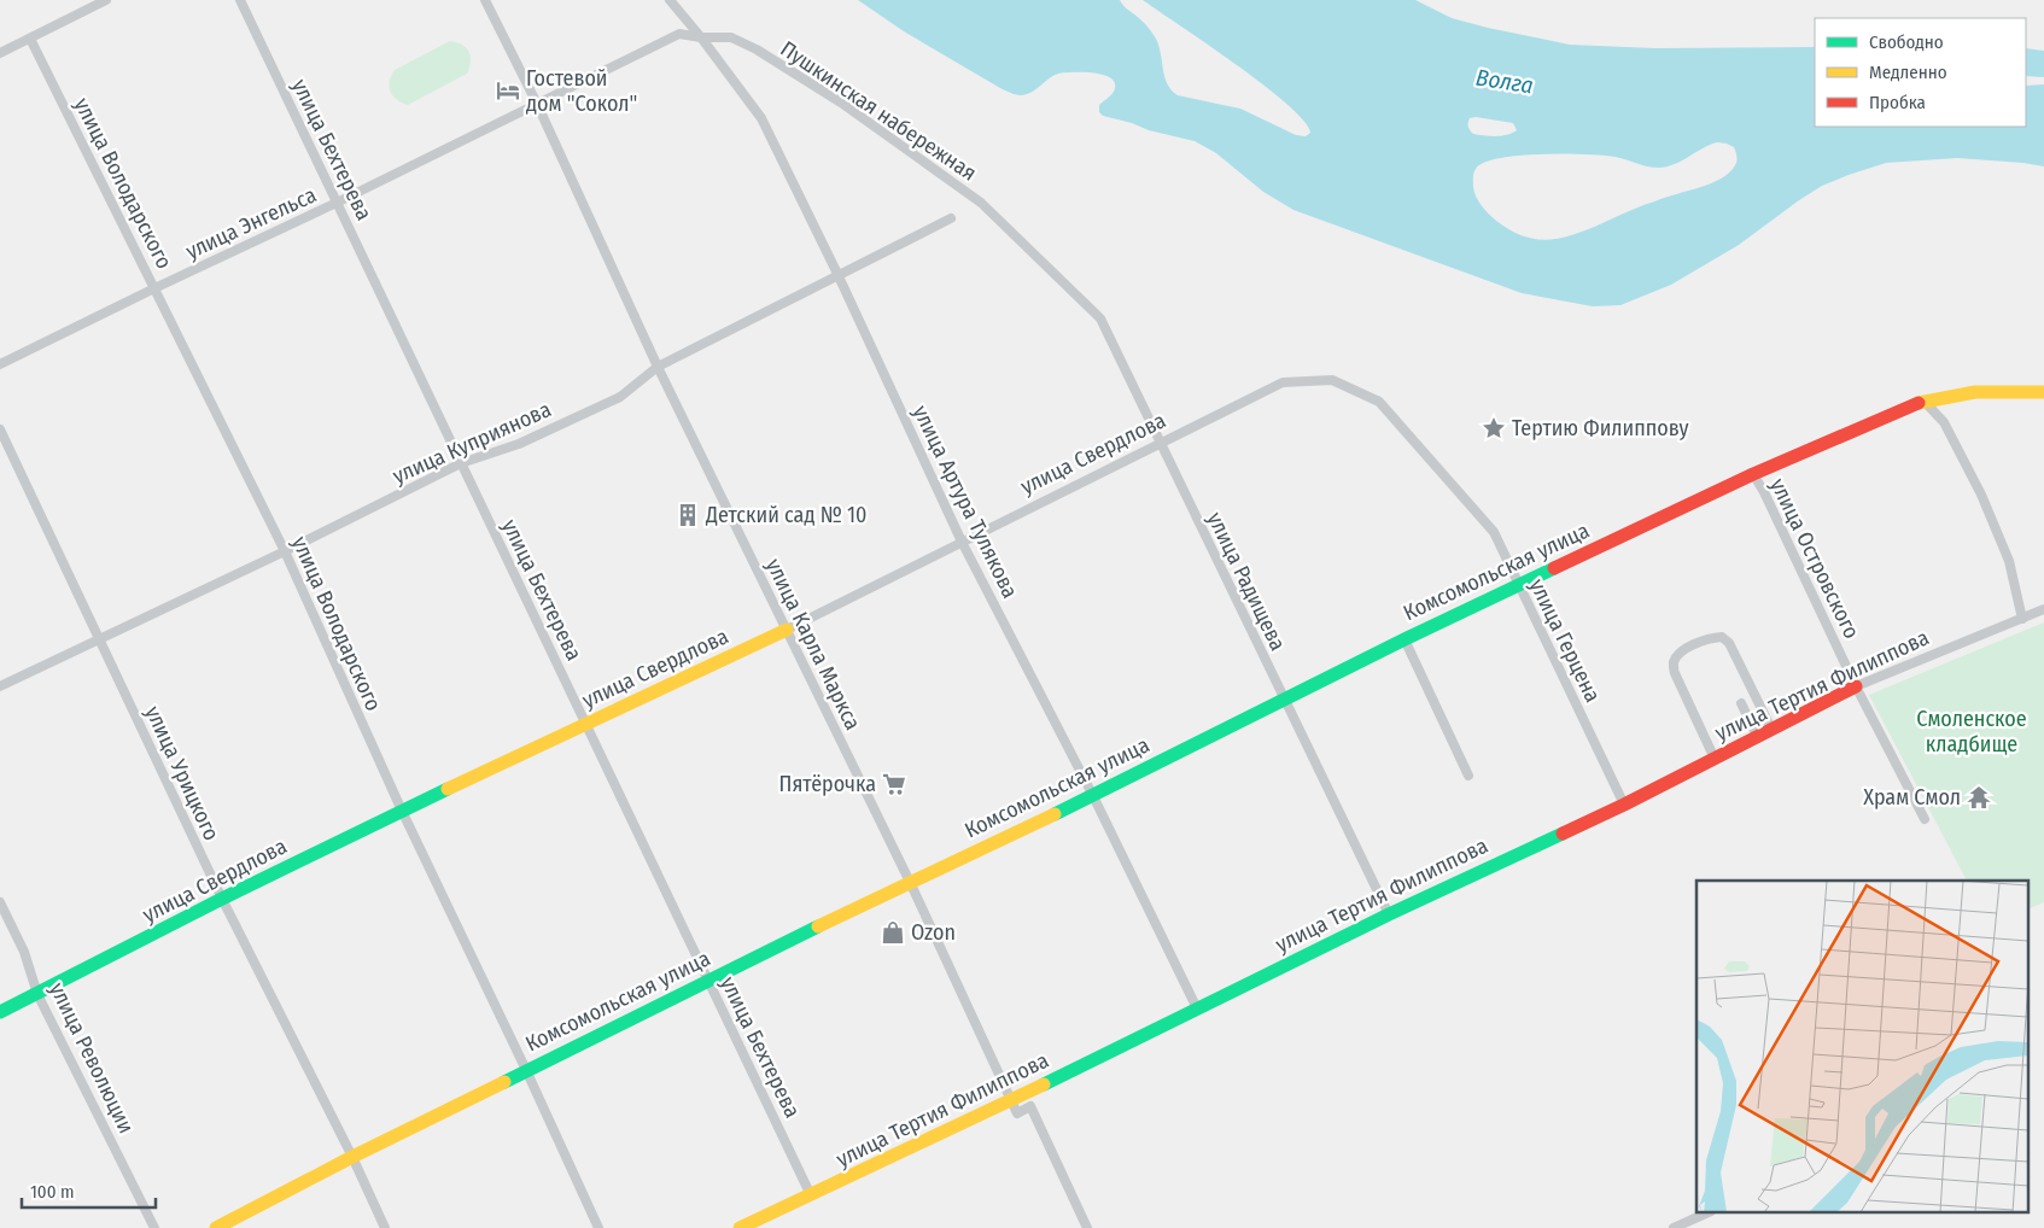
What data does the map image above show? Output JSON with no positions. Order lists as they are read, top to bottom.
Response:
{
  "streets": {
    "street": [
      "Пушкинская набережная",
      "улица Бехтерева",
      "улица Володарского",
      "улица Энгельса",
      "улица Куприянова",
      "улица Свердлова",
      "улица Артура Тулякова",
      "улица Островского",
      "Комсомольская улица",
      "улица Радищева",
      "улица Герцена",
      "улица Карла Маркса",
      "улица Тертия Филиппова",
      "улица Урицкого",
      "улица Революции"
    ]
  },
  "crossings": [
    ["Пушкинская набережная", "улица Энгельса"],
    ["Пушкинская набережная", "улица Артура Тулякова"],
    ["Пушкинская набережная", "улица Радищева"],
    ["улица Бехтерева", "улица Энгельса"],
    ["улица Бехтерева", "улица Куприянова"],
    ["улица Бехтерева", "улица Свердлова"],
    ["улица Бехтерева", "Комсомольская улица"],
    ["улица Бехтерева", "улица Тертия Филиппова"],
    ["улица Володарского", "улица Энгельса"],
    ["улица Володарского", "улица Куприянова"],
    ["улица Володарского", "улица Свердлова"],
    ["улица Володарского", "Комсомольская улица"],
    ["улица Энгельса", "улица Артура Тулякова"],
    ["улица Энгельса", "улица Карла Маркса"],
    ["улица Куприянова", "улица Артура Тулякова"],
    ["улица Куприянова", "улица Карла Маркса"],
    ["улица Куприянова", "улица Урицкого"],
    ["улица Свердлова", "улица Артура Тулякова"],
    ["улица Свердлова", "улица Радищева"],
    ["улица Свердлова", "улица Герцена"],
    ["улица Свердлова", "улица Карла Маркса"],
    ["улица Свердлова", "улица Урицкого"],
    ["улица Свердлова", "улица Революции"],
    ["улица Артура Тулякова", "Комсомольская улица"],
    ["улица Артура Тулякова", "улица Тертия Филиппова"],
    ["улица Островского", "Комсомольская улица"],
    ["улица Островского", "улица Тертия Филиппова"],
    ["Комсомольская улица", "улица Радищева"],
    ["Комсомольская улица", "улица Герцена"],
    ["Комсомольская улица", "улица Карла Маркса"],
    ["Комсомольская улица", "улица Урицкого"],
    ["улица Радищева", "улица Тертия Филиппова"],
    ["улица Герцена", "улица Тертия Филиппова"],
    ["улица Карла Маркса", "улица Тертия Филиппова"]
  ],
  "water": ["Волга"],
  "parks": ["Смоленское кладбище"],
  "places": {
    "hotel": ["Гостевой дом \"Сокол\""],
    "place": ["Тертию Филиппову"],
    "building": ["Детский сад № 10"],
    "supermarket": ["Пятёрочка"],
    "temple": ["Храм Смол"],
    "shop": ["Ozon"]
  },
  "legend": ["Свободно", "Медленно", "Пробка"],
  "scale_bar": "100 m"
}
